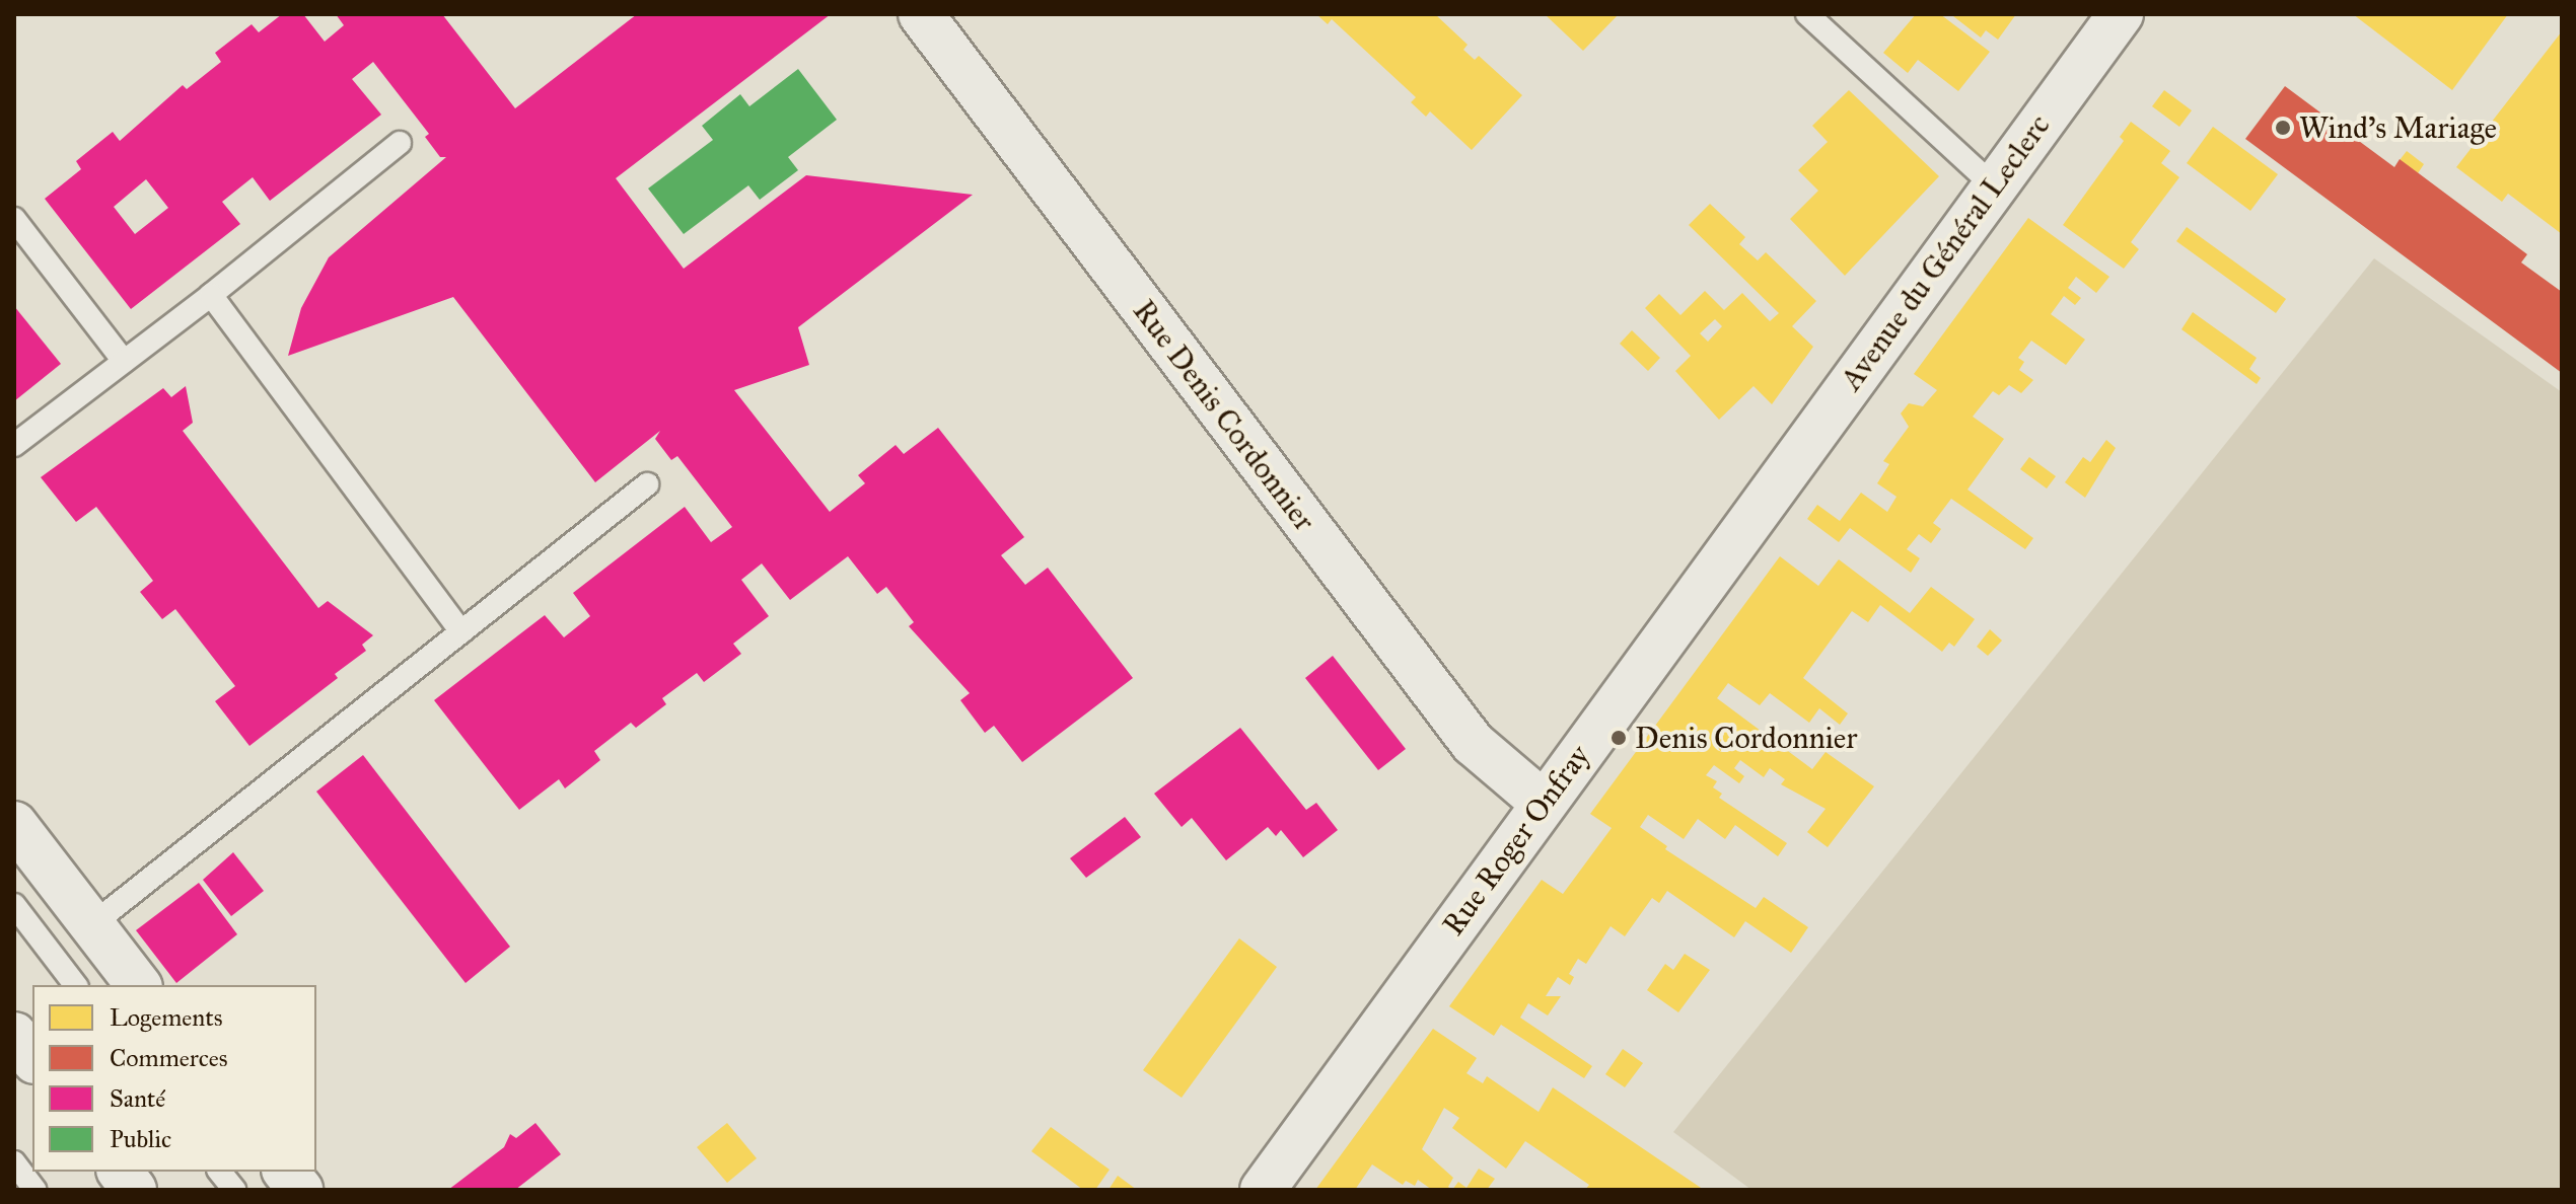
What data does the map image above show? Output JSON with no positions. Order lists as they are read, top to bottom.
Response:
{
  "streets": {
    "main road": ["Avenue du Général Leclerc", "Rue Denis Cordonnier", "Rue Roger Onfray"]
  },
  "crossings": [
    ["Avenue du Général Leclerc", "Rue Roger Onfray"],
    ["Rue Denis Cordonnier", "Rue Roger Onfray"]
  ],
  "places": ["Wind's Mariage", "Denis Cordonnier"],
  "legend": [
    "Logements",
    "Commerces",
    "Santé",
    "Public"
  ]
}
